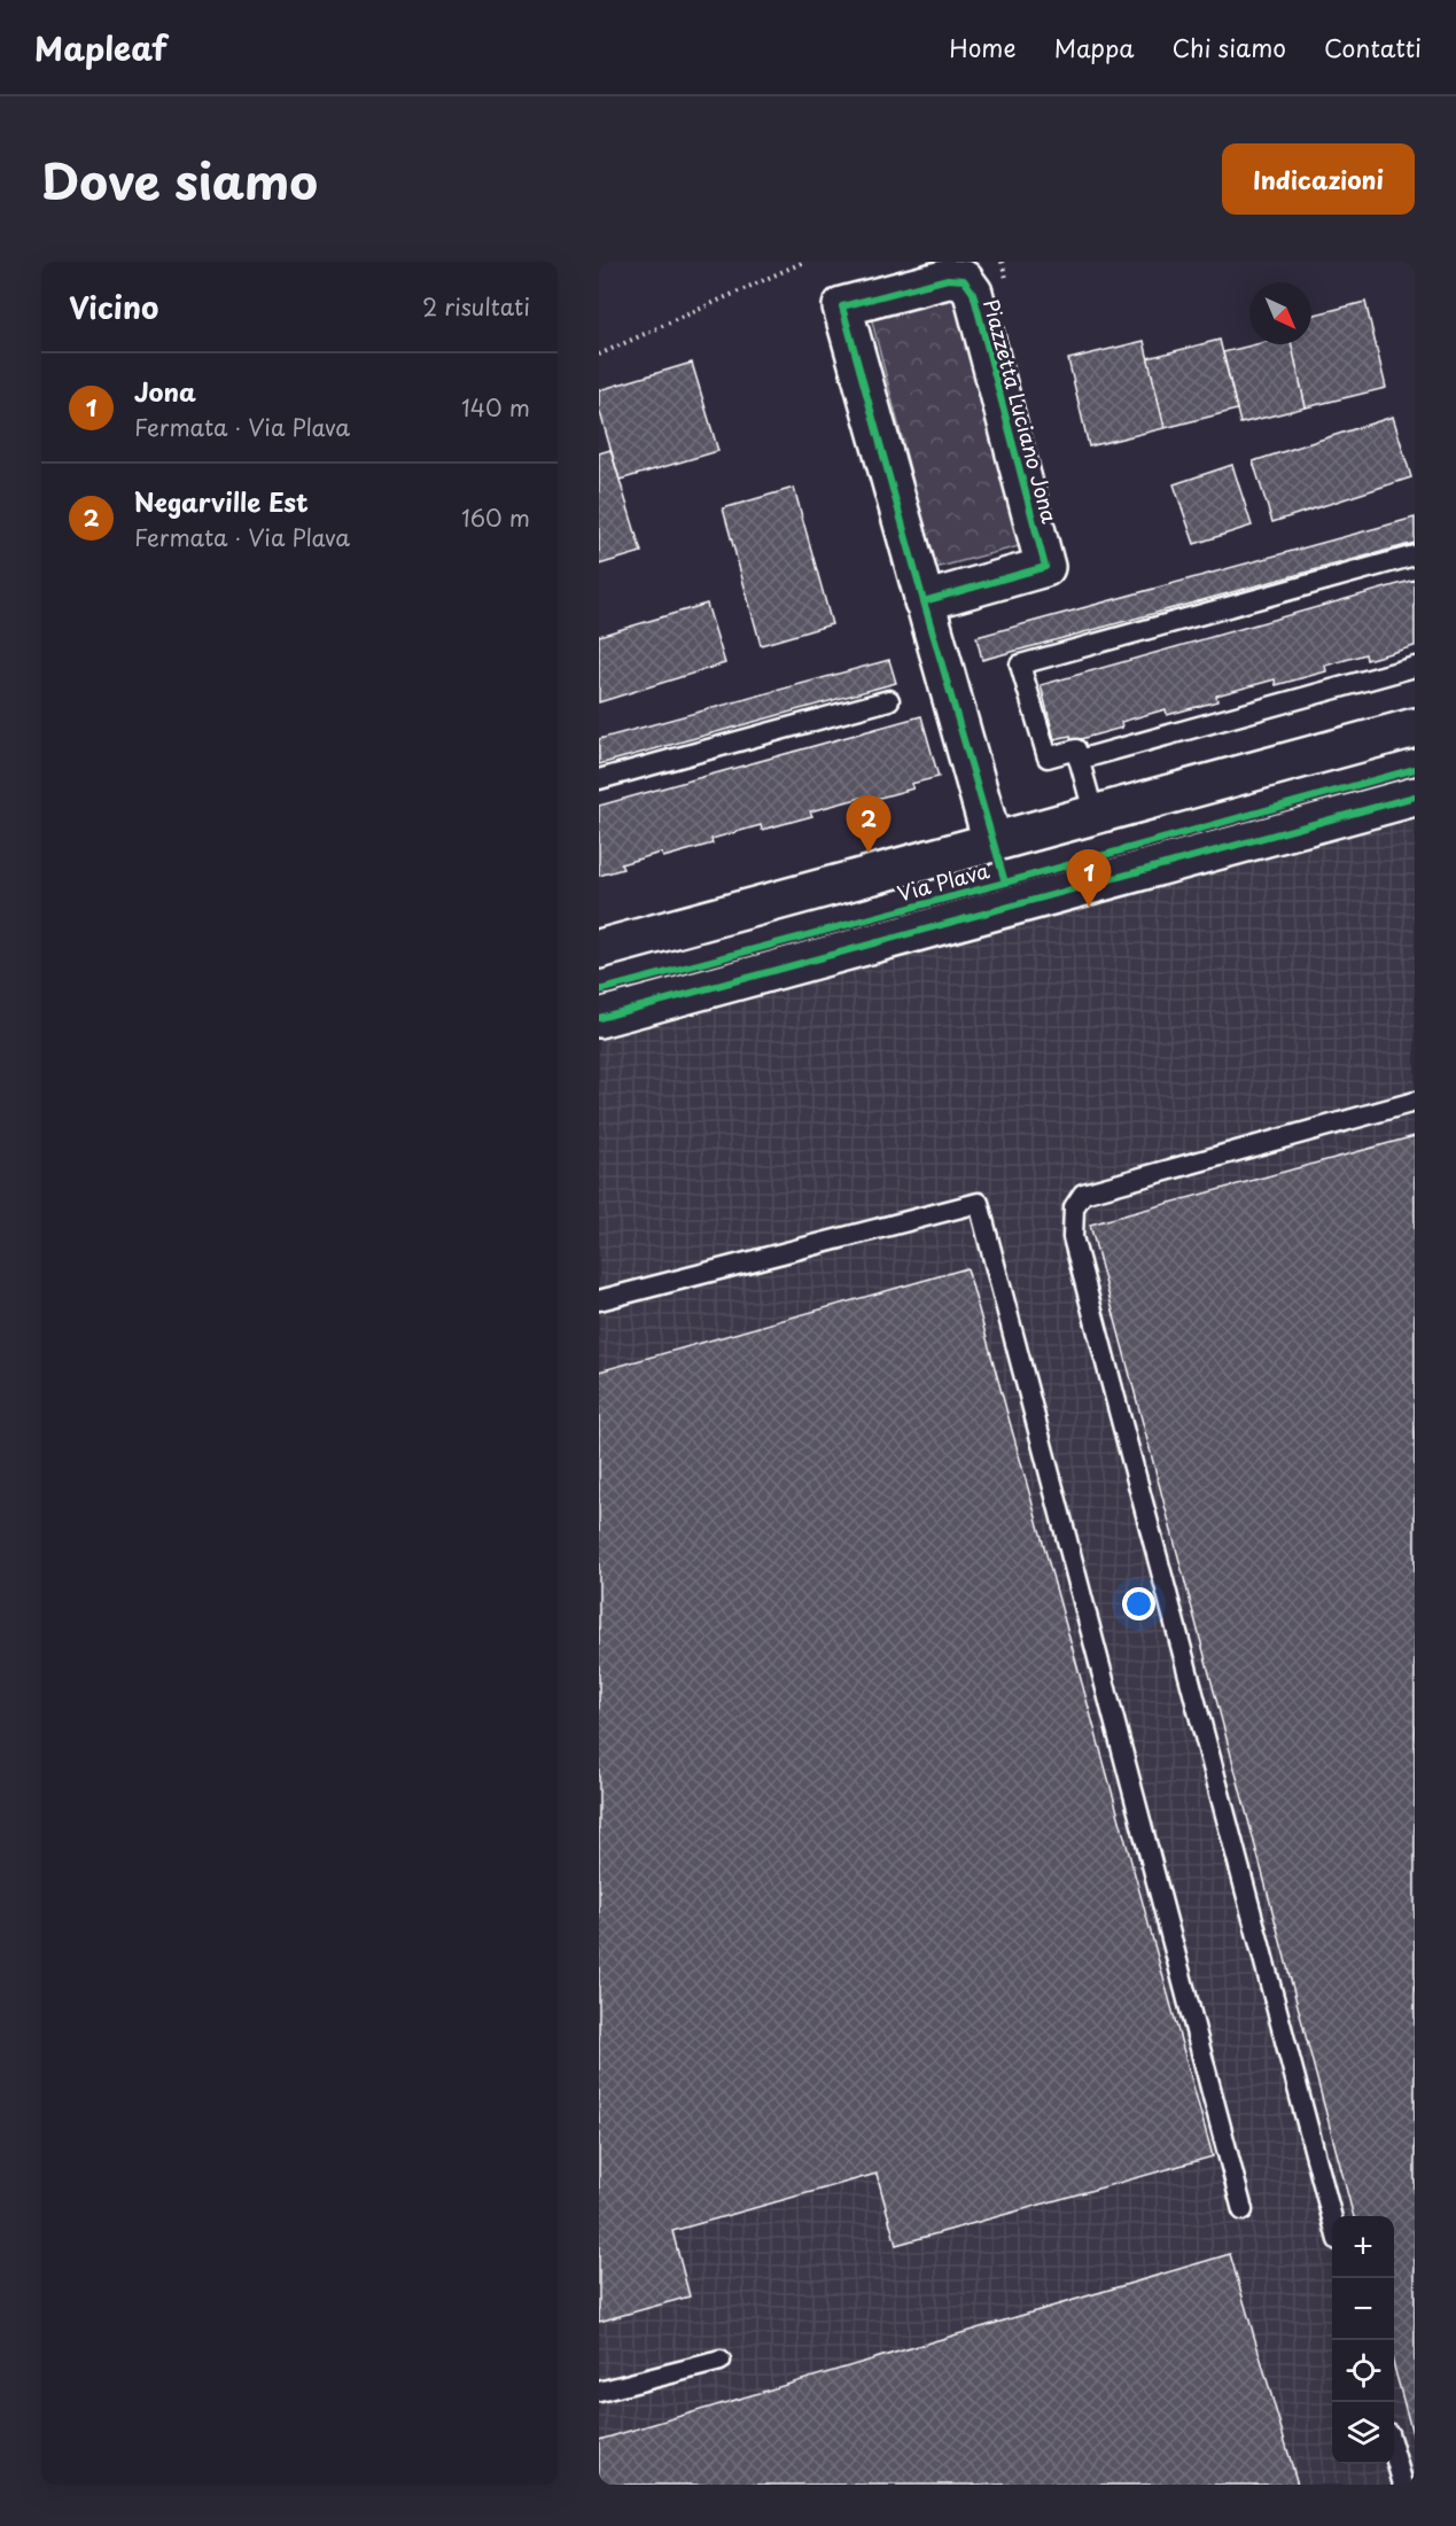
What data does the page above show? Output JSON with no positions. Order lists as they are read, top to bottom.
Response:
{
  "streets": {
    "street": ["Piazzetta Luciano Jona", "Via Plava"]
  },
  "crossings": [
    ["Piazzetta Luciano Jona", "Via Plava"]
  ],
  "north": "bottom right",
  "page": {
    "header": "Mapleaf",
    "nav": [
      "Home",
      "Mappa",
      "Chi siamo",
      "Contatti"
    ],
    "title": "Dove siamo",
    "buttons": "Indicazioni",
    "heading": ["Vicino", "2 risultati"],
    "list": [
      {
        "mark": "1",
        "name": "Jona",
        "note": "Fermata · Via Plava",
        "value": "140 m"
      },
      {
        "mark": "2",
        "name": "Negarville Est",
        "note": "Fermata · Via Plava",
        "value": "160 m"
      }
    ],
    "pins": ["2", "1"],
    "map_buttons": ["+", "−"]
  }
}
